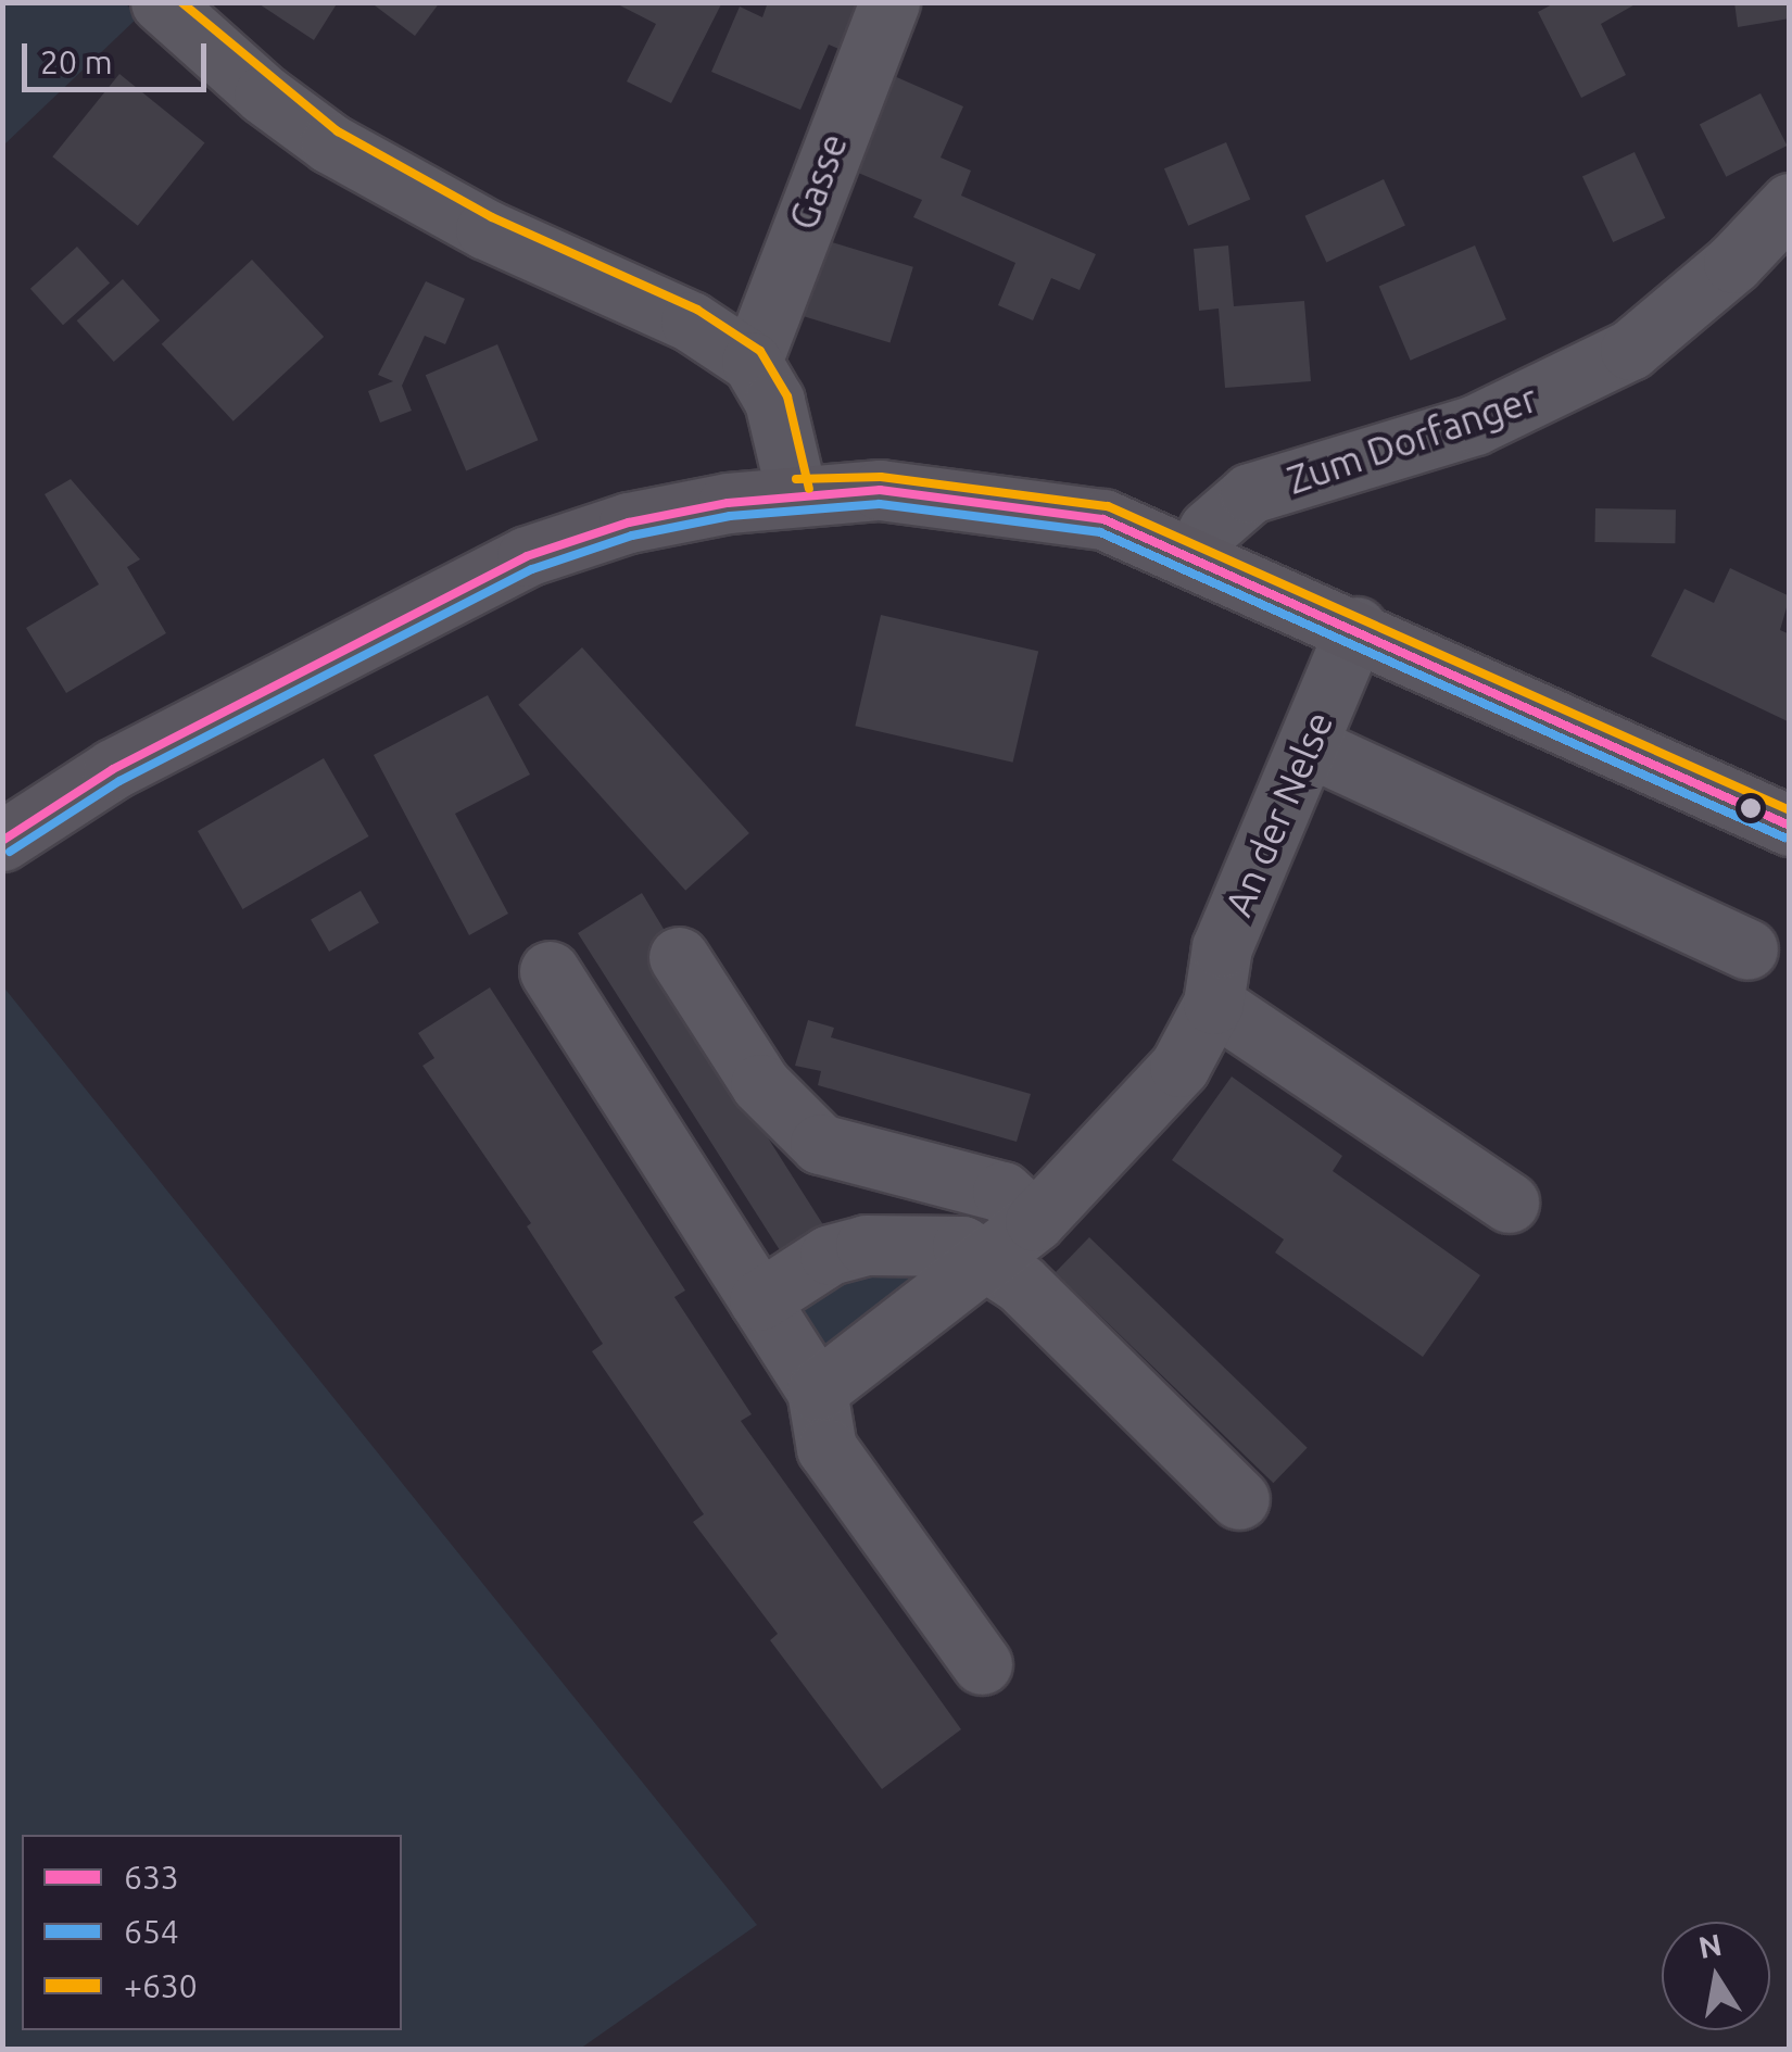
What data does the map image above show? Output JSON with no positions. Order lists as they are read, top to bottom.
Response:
{
  "streets": {
    "street": ["Gasse", "Zum Dorfanger", "An der Nelse"]
  },
  "lines": ["transit line +630", "transit line 633", "transit line 654"],
  "legend": ["633", "654", "+630"],
  "scale_bar": "20 m",
  "north": "top"
}
